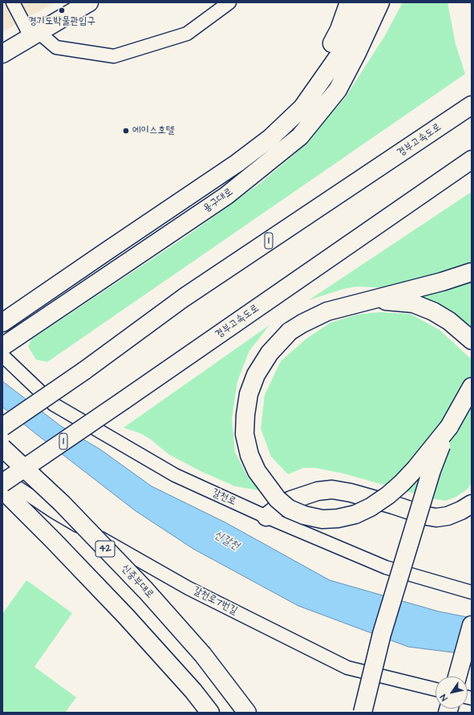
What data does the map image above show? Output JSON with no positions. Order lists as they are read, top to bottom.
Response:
{
  "streets": {
    "main road": [
      "경부고속도로",
      "용구대로",
      "1",
      "42",
      "신중부대로"
    ],
    "street": ["갈천로", "갈천로7번길"]
  },
  "water": ["신갈천"],
  "places": ["경기도박물관입구", "에이스호텔"],
  "north": "bottom left"
}
